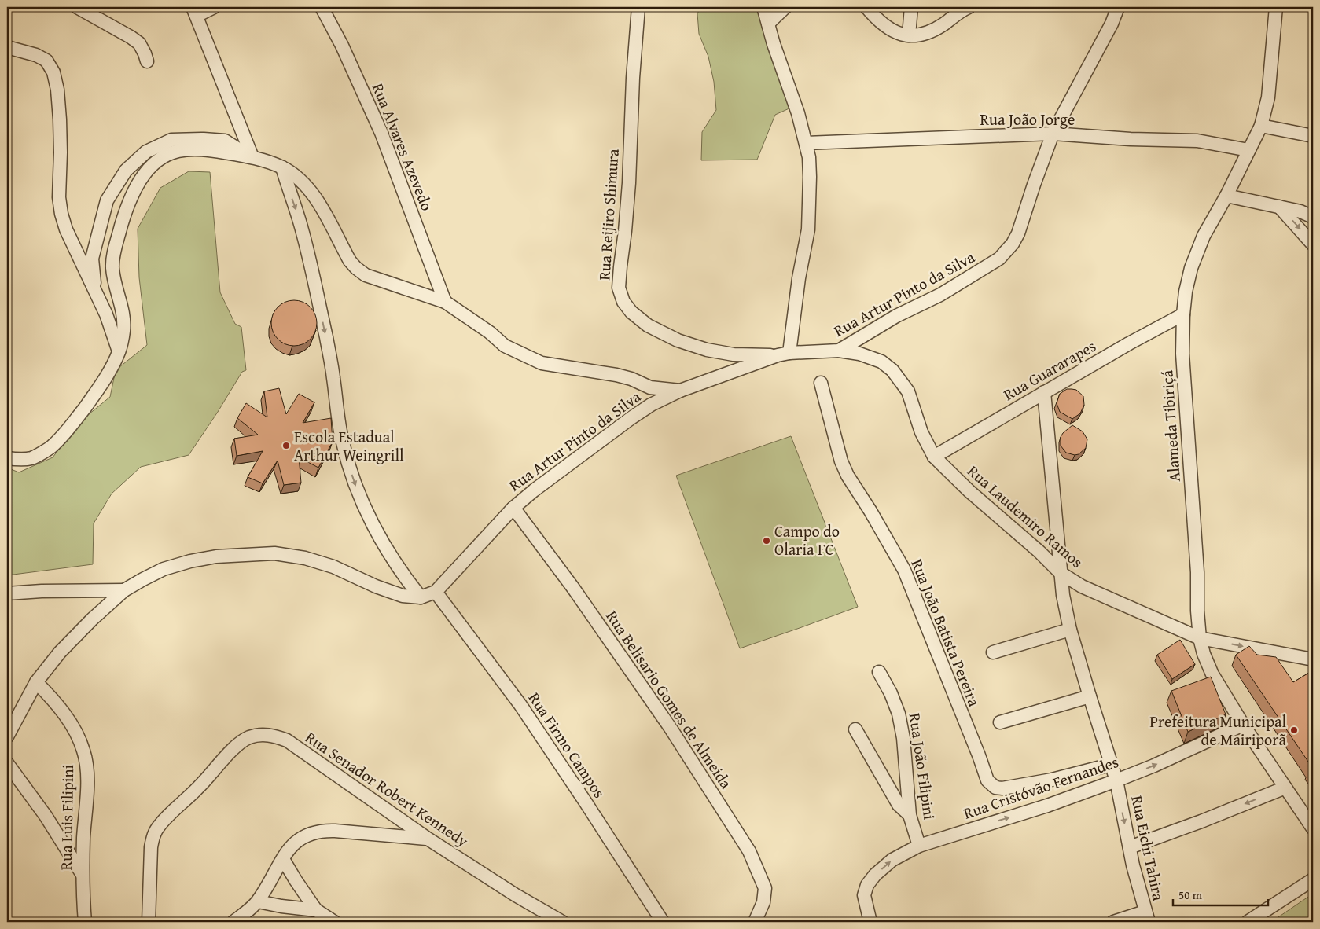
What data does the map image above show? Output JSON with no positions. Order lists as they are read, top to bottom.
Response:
{
  "streets": {
    "street": [
      "Rua João Jorge",
      "Rua Alvares Azevedo",
      "Rua Reijiro Shimura",
      "Rua Artur Pinto da Silva",
      "Rua Guararapes",
      "Alameda Tibiriçá",
      "Rua Laudemiro Ramos",
      "Rua João Batista Pereira",
      "Rua Belisario Gomes de Almeida",
      "Rua Firmo Campos",
      "Rua João Filipini",
      "Rua Cristóvão Fernandes",
      "Rua Senador Robert Kennedy",
      "Rua Luis Filipini",
      "Rua Eichi Tahira"
    ]
  },
  "crossings": [
    ["Rua João Jorge", "Rua Artur Pinto da Silva"],
    ["Rua João Jorge", "Alameda Tibiriçá"],
    ["Rua Reijiro Shimura", "Rua Artur Pinto da Silva"],
    ["Rua Artur Pinto da Silva", "Rua Laudemiro Ramos"],
    ["Rua Artur Pinto da Silva", "Rua Belisario Gomes de Almeida"],
    ["Rua Artur Pinto da Silva", "Rua Firmo Campos"],
    ["Rua Guararapes", "Alameda Tibiriçá"],
    ["Rua Guararapes", "Rua Laudemiro Ramos"],
    ["Rua Guararapes", "Rua Eichi Tahira"],
    ["Alameda Tibiriçá", "Rua Laudemiro Ramos"],
    ["Alameda Tibiriçá", "Rua Cristóvão Fernandes"],
    ["Rua Laudemiro Ramos", "Rua Eichi Tahira"],
    ["Rua João Batista Pereira", "Rua Eichi Tahira"],
    ["Rua João Filipini", "Rua Cristóvão Fernandes"],
    ["Rua Cristóvão Fernandes", "Rua Eichi Tahira"]
  ],
  "places": ["Escola Estadual Arthur Weingrill", "Campo do Olaria FC", "Prefeitura Municipal de Mairiporã"],
  "scale_bar": "50 m"
}
